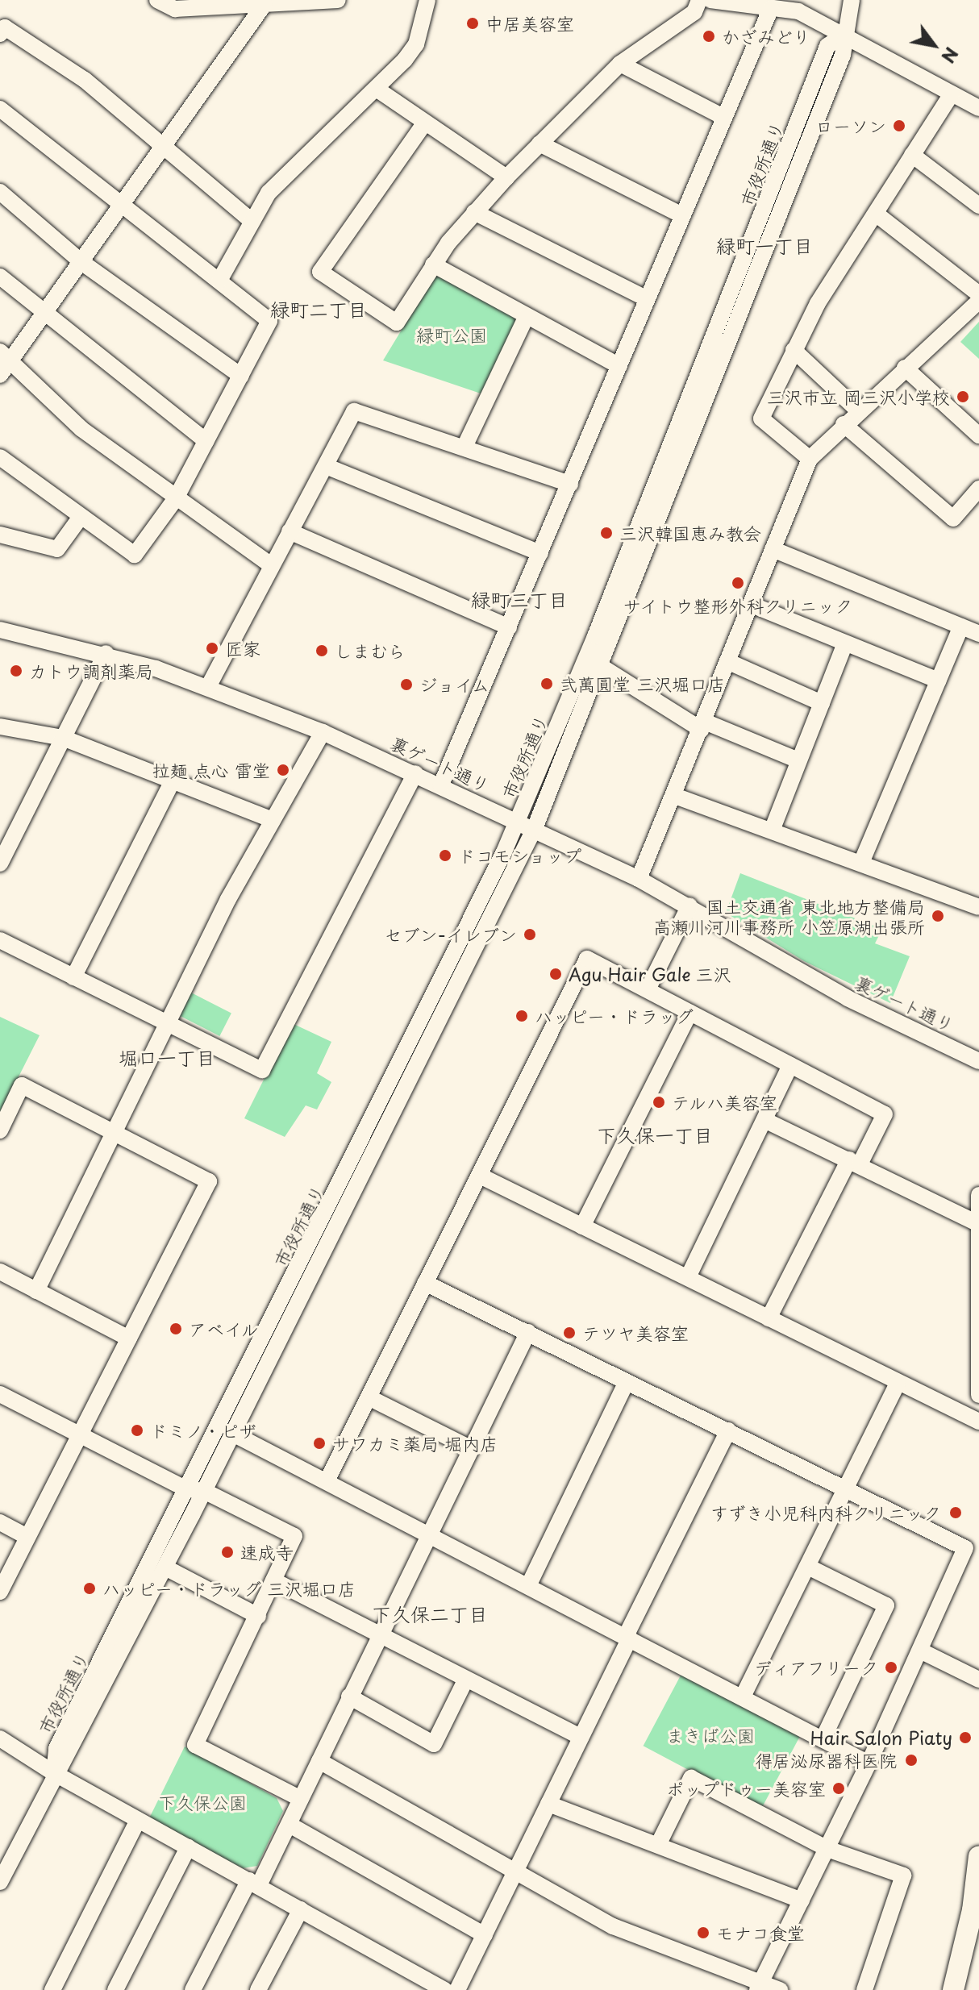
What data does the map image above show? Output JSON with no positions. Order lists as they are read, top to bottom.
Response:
{
  "streets": {
    "street": ["市役所通り", "裏ゲート通り"]
  },
  "crossings": [
    ["市役所通り", "裏ゲート通り"]
  ],
  "districts": [
    "緑町一丁目",
    "緑町二丁目",
    "緑町三丁目",
    "堀口一丁目",
    "下久保一丁目",
    "下久保二丁目"
  ],
  "parks": ["緑町公園", "まきば公園", "下久保公園"],
  "places": [
    "中居美容室",
    "かざみどり",
    "ローソン",
    "三沢市立 岡三沢小学校",
    "三沢韓国恵み教会",
    "サイトウ整形外科クリニック",
    "匠家",
    "しまむら",
    "カトウ調剤薬局",
    "弐萬圓堂 三沢堀口店",
    "ジョイム",
    "拉麺 点心 雷堂",
    "ドコモショップ",
    "国土交通省 東北地方整備局 高瀬川河川事務所 小笠原湖出張所",
    "セブン-イレブン",
    "Agu Hair Gale 三沢",
    "ハッピー・ドラッグ",
    "テルハ美容室",
    "アベイル",
    "テツヤ美容室",
    "ドミノ・ピザ",
    "サワカミ薬局 堀内店",
    "すずき小児科内科クリニック",
    "速成寺",
    "ハッピー・ドラッグ 三沢堀口店",
    "ディアフリーク",
    "Hair Salon Piaty",
    "得居泌尿器科医院",
    "ポップドゥー美容室",
    "モナコ食堂"
  ],
  "north": "bottom right"
}
